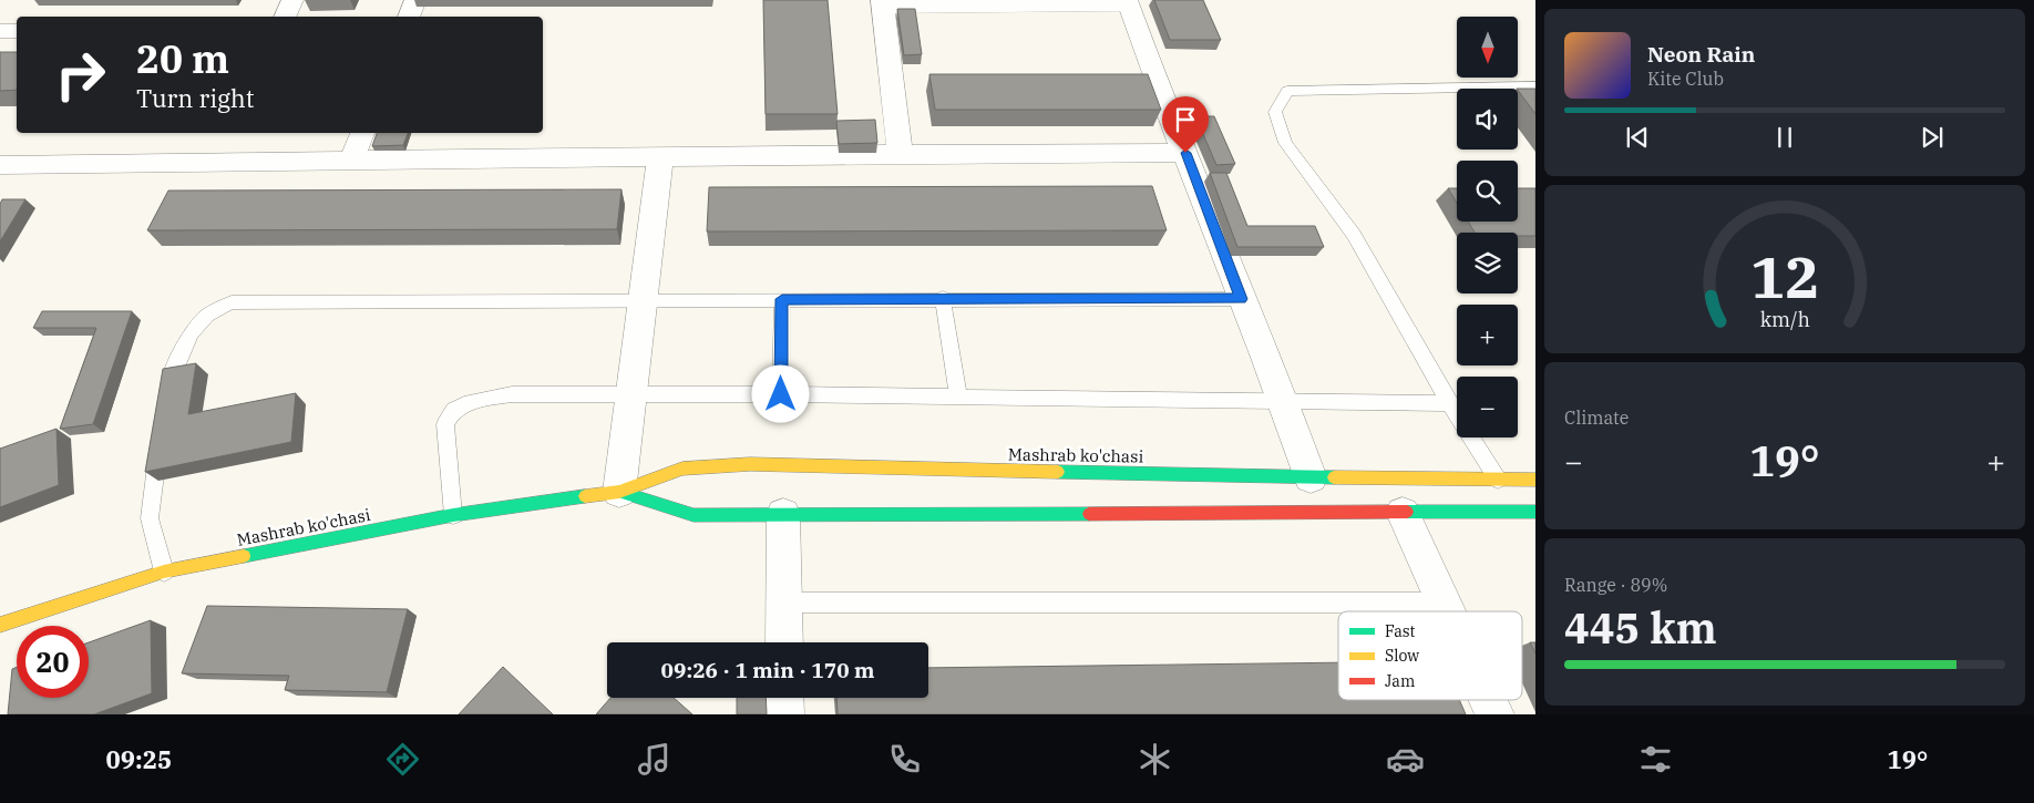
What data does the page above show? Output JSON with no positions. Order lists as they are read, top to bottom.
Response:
{
  "streets": {
    "main road": ["Mashrab ko'chasi"]
  },
  "legend": ["Fast", "Slow", "Jam"],
  "north": "bottom",
  "page": {
    "map_buttons": ["+", "−"],
    "turn": ["20 m", "Turn right"],
    "song": ["Neon Rain", "Kite Club"],
    "tile": [
      "Climate",
      ["Range · 89%", "445 km"]
    ],
    "heat": ["−", "19°", "+"],
    "limit": "20",
    "trip": "09:26 · 1 min · 170 m",
    "tabs": ["09:25", "19°"],
    "gauge": ["12", "km/h"]
  }
}
